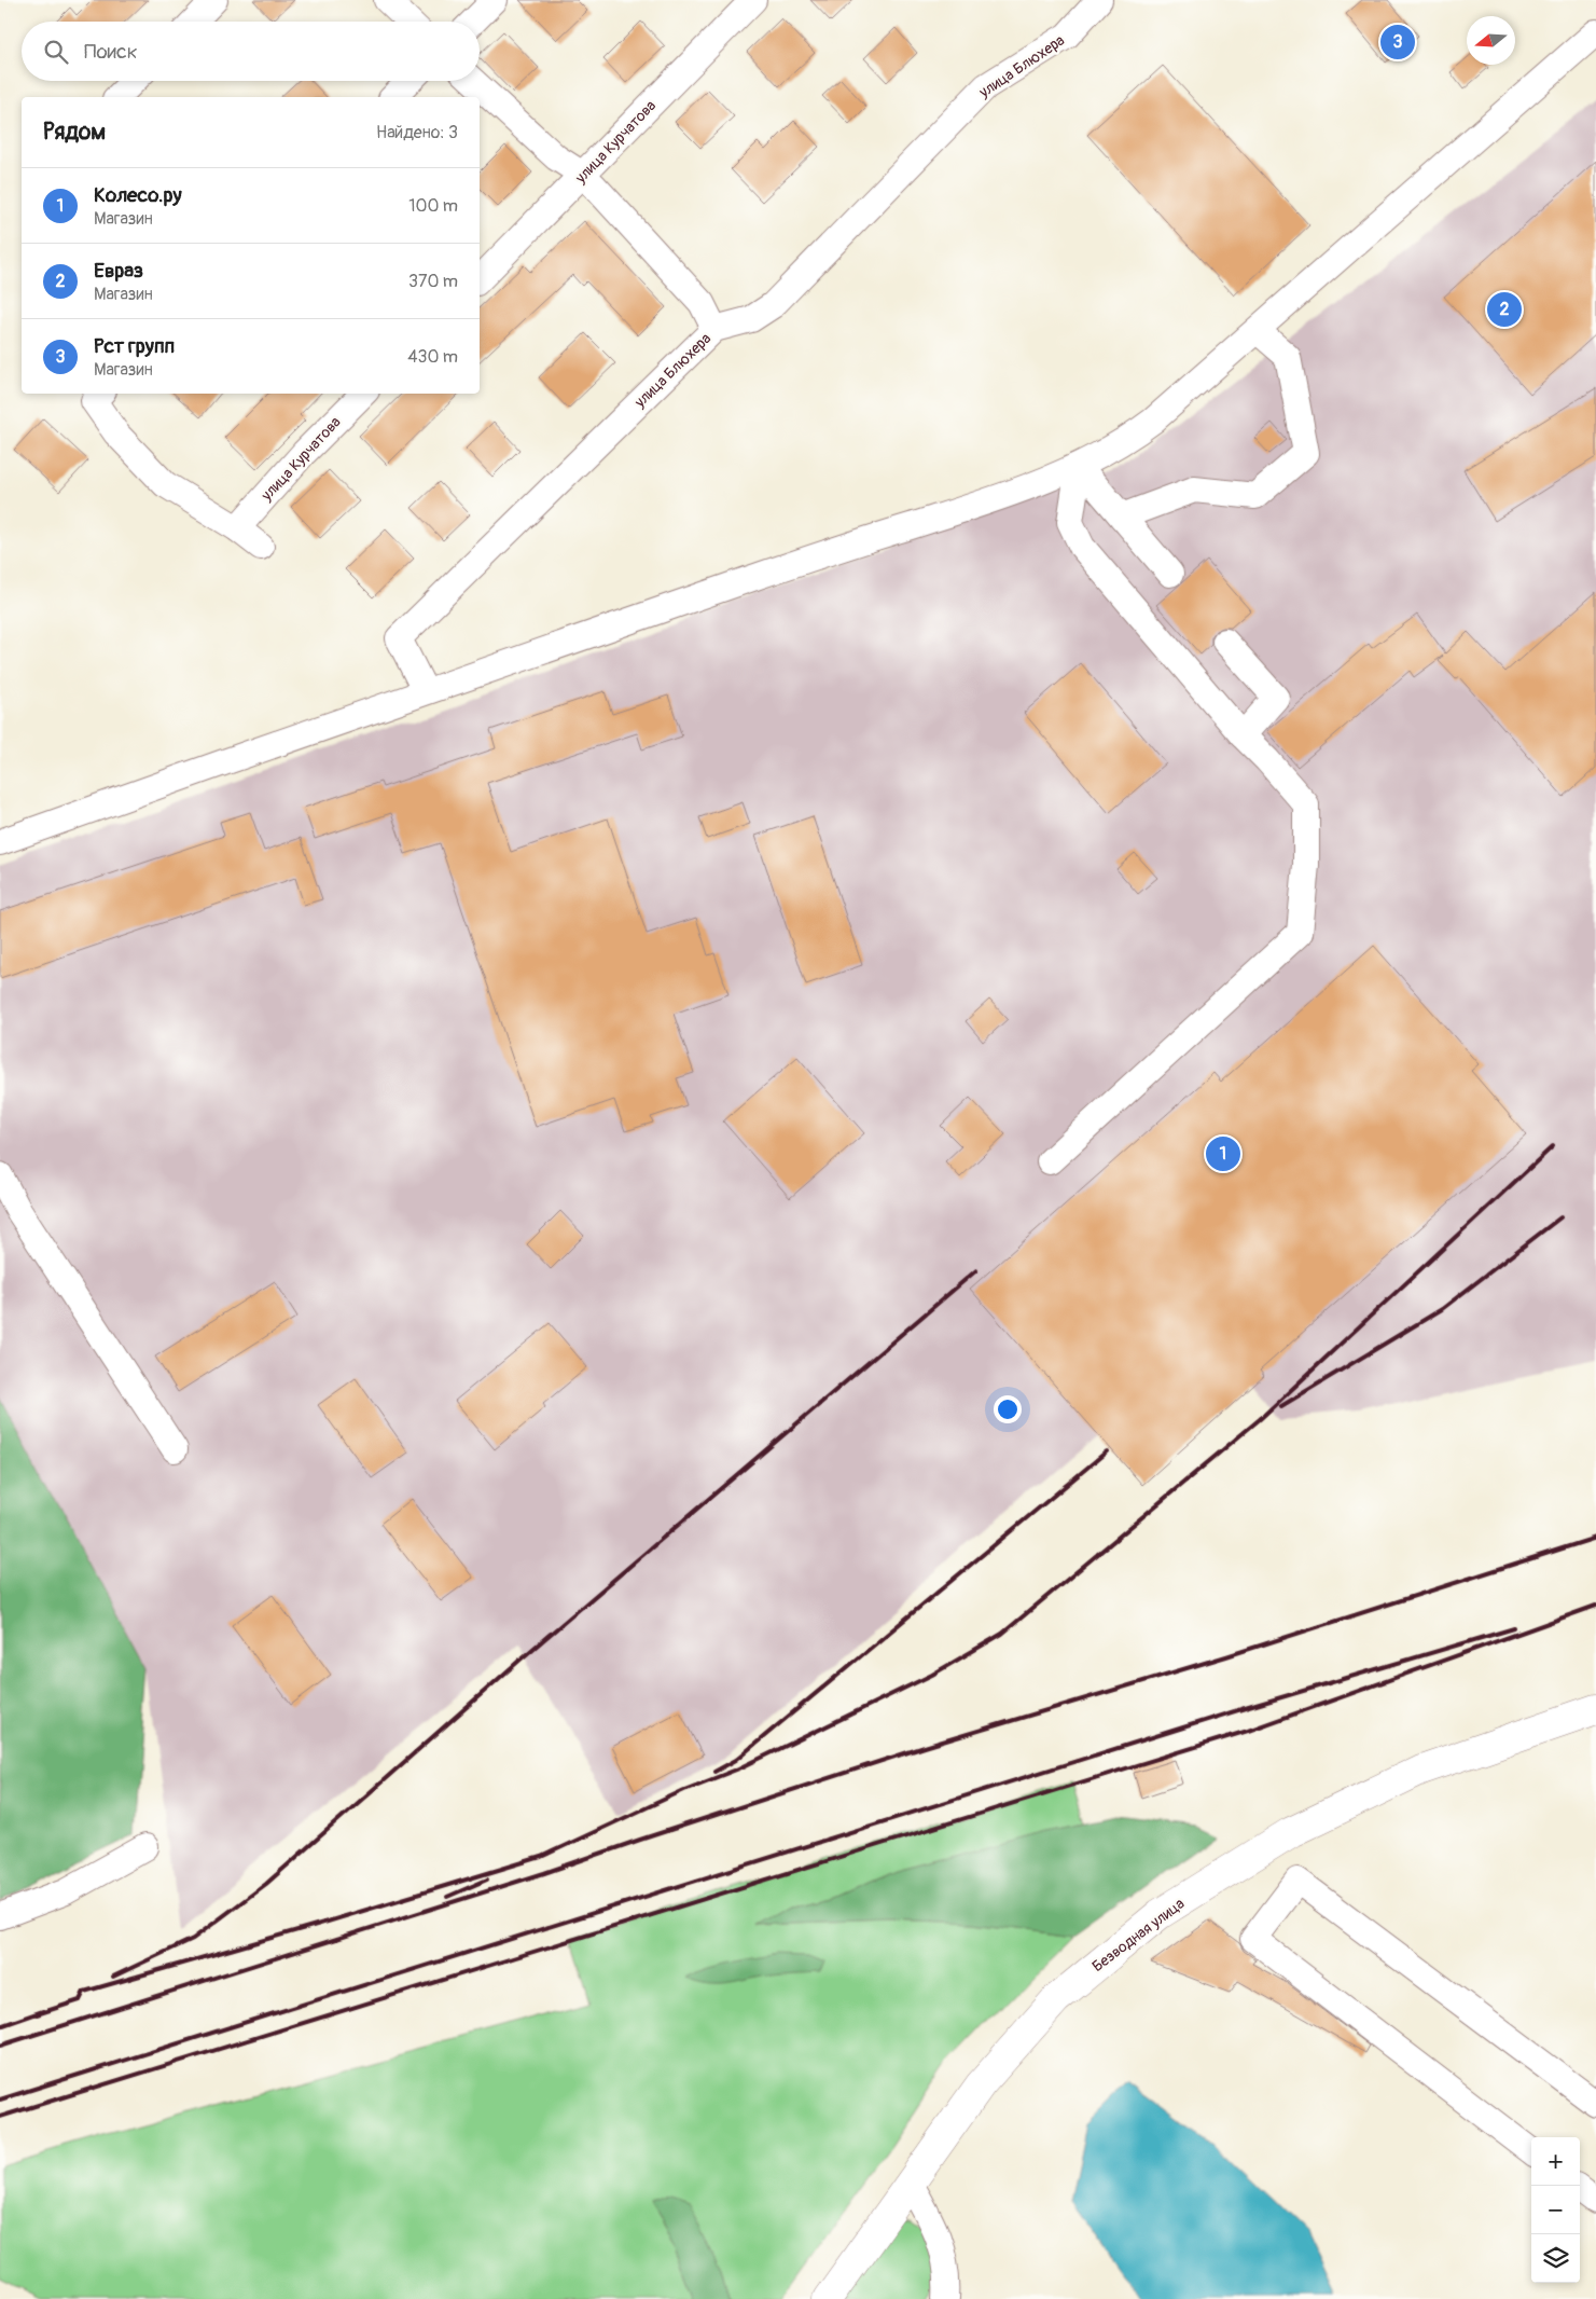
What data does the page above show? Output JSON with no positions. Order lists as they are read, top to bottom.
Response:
{
  "streets": {
    "main road": ["Безводная улица"],
    "street": ["улица Блюхера", "улица Курчатова"]
  },
  "north": "left",
  "page": {
    "search": "Поиск",
    "pins": ["3", "2", "1"],
    "heading": ["Рядом", "Найдено: 3"],
    "list": [
      {
        "mark": "1",
        "name": "Колесо.ру",
        "note": "Магазин",
        "value": "100 m"
      },
      {
        "mark": "2",
        "name": "Евраз",
        "note": "Магазин",
        "value": "370 m"
      },
      {
        "mark": "3",
        "name": "Рст групп",
        "note": "Магазин",
        "value": "430 m"
      }
    ],
    "map_buttons": ["+", "−"]
  }
}
